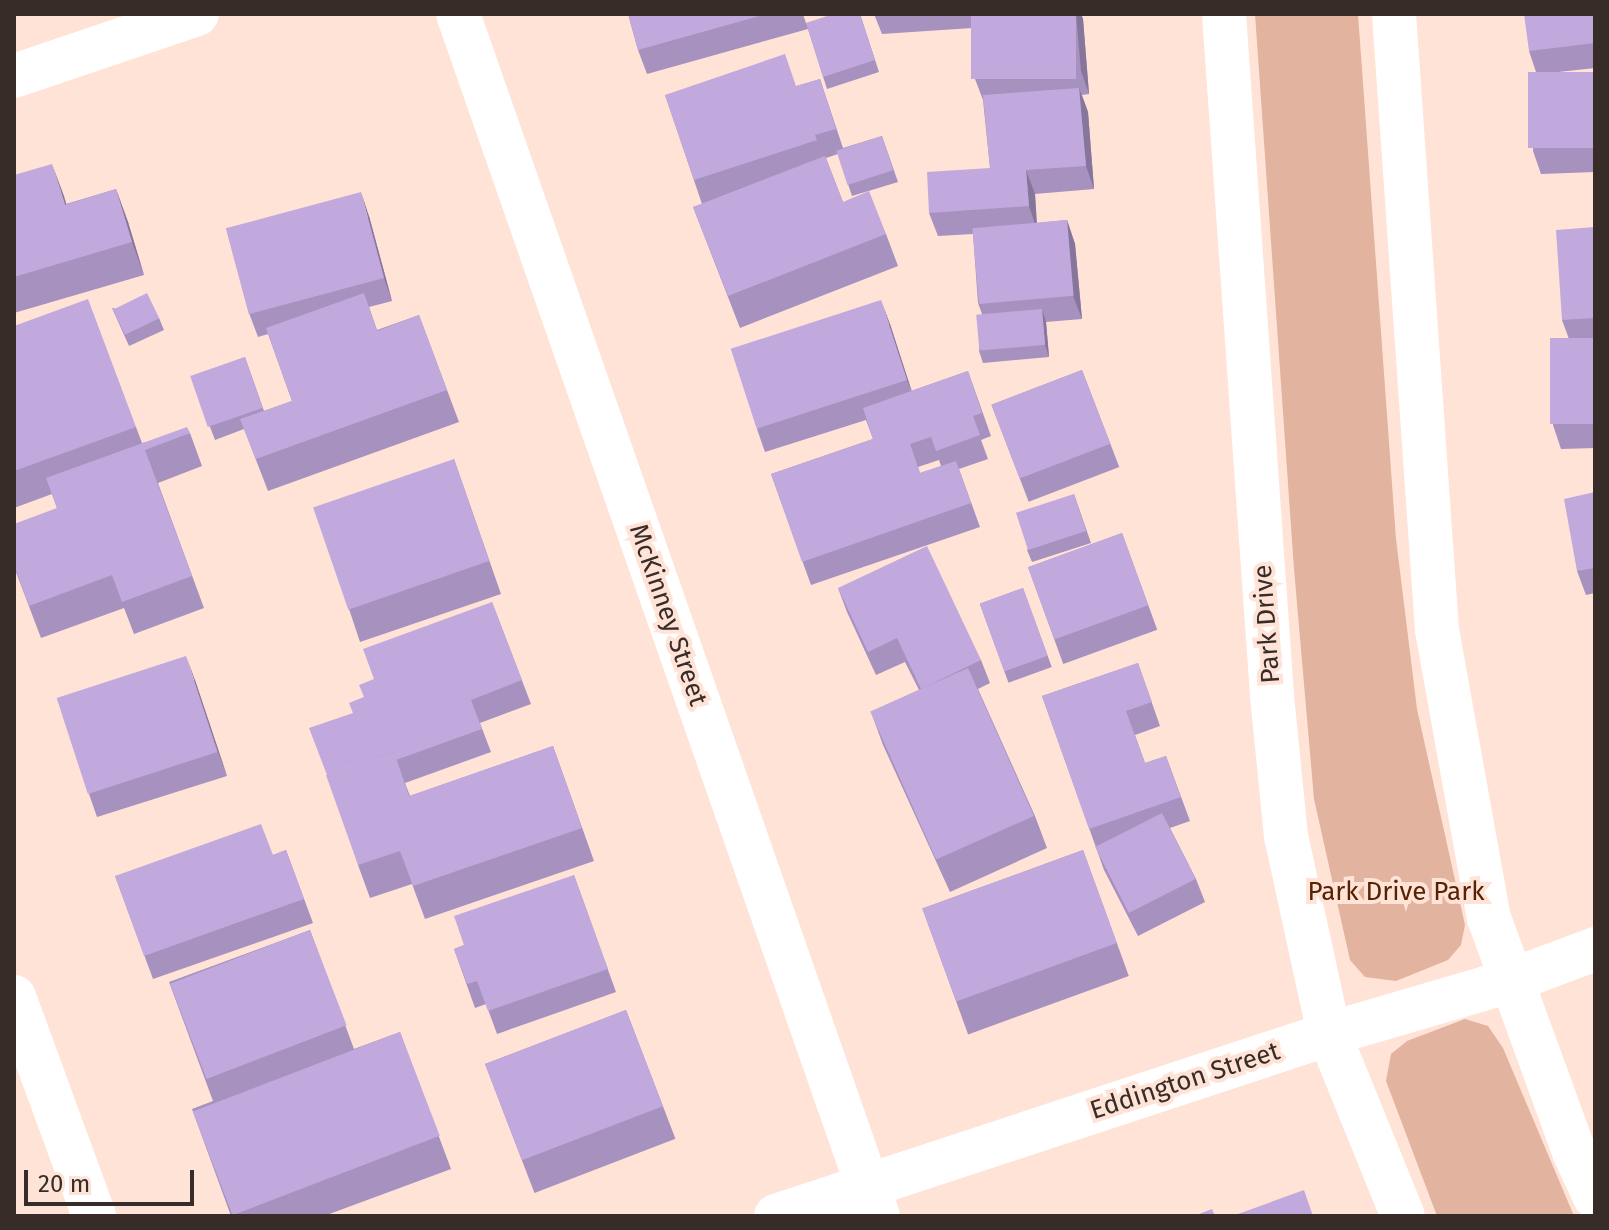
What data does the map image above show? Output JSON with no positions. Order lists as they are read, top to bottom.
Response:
{
  "streets": {
    "street": ["McKinney Street", "Park Drive", "Eddington Street"]
  },
  "crossings": [
    ["McKinney Street", "Eddington Street"],
    ["Park Drive", "Eddington Street"]
  ],
  "parks": ["Park Drive Park"],
  "scale_bar": "20 m"
}
